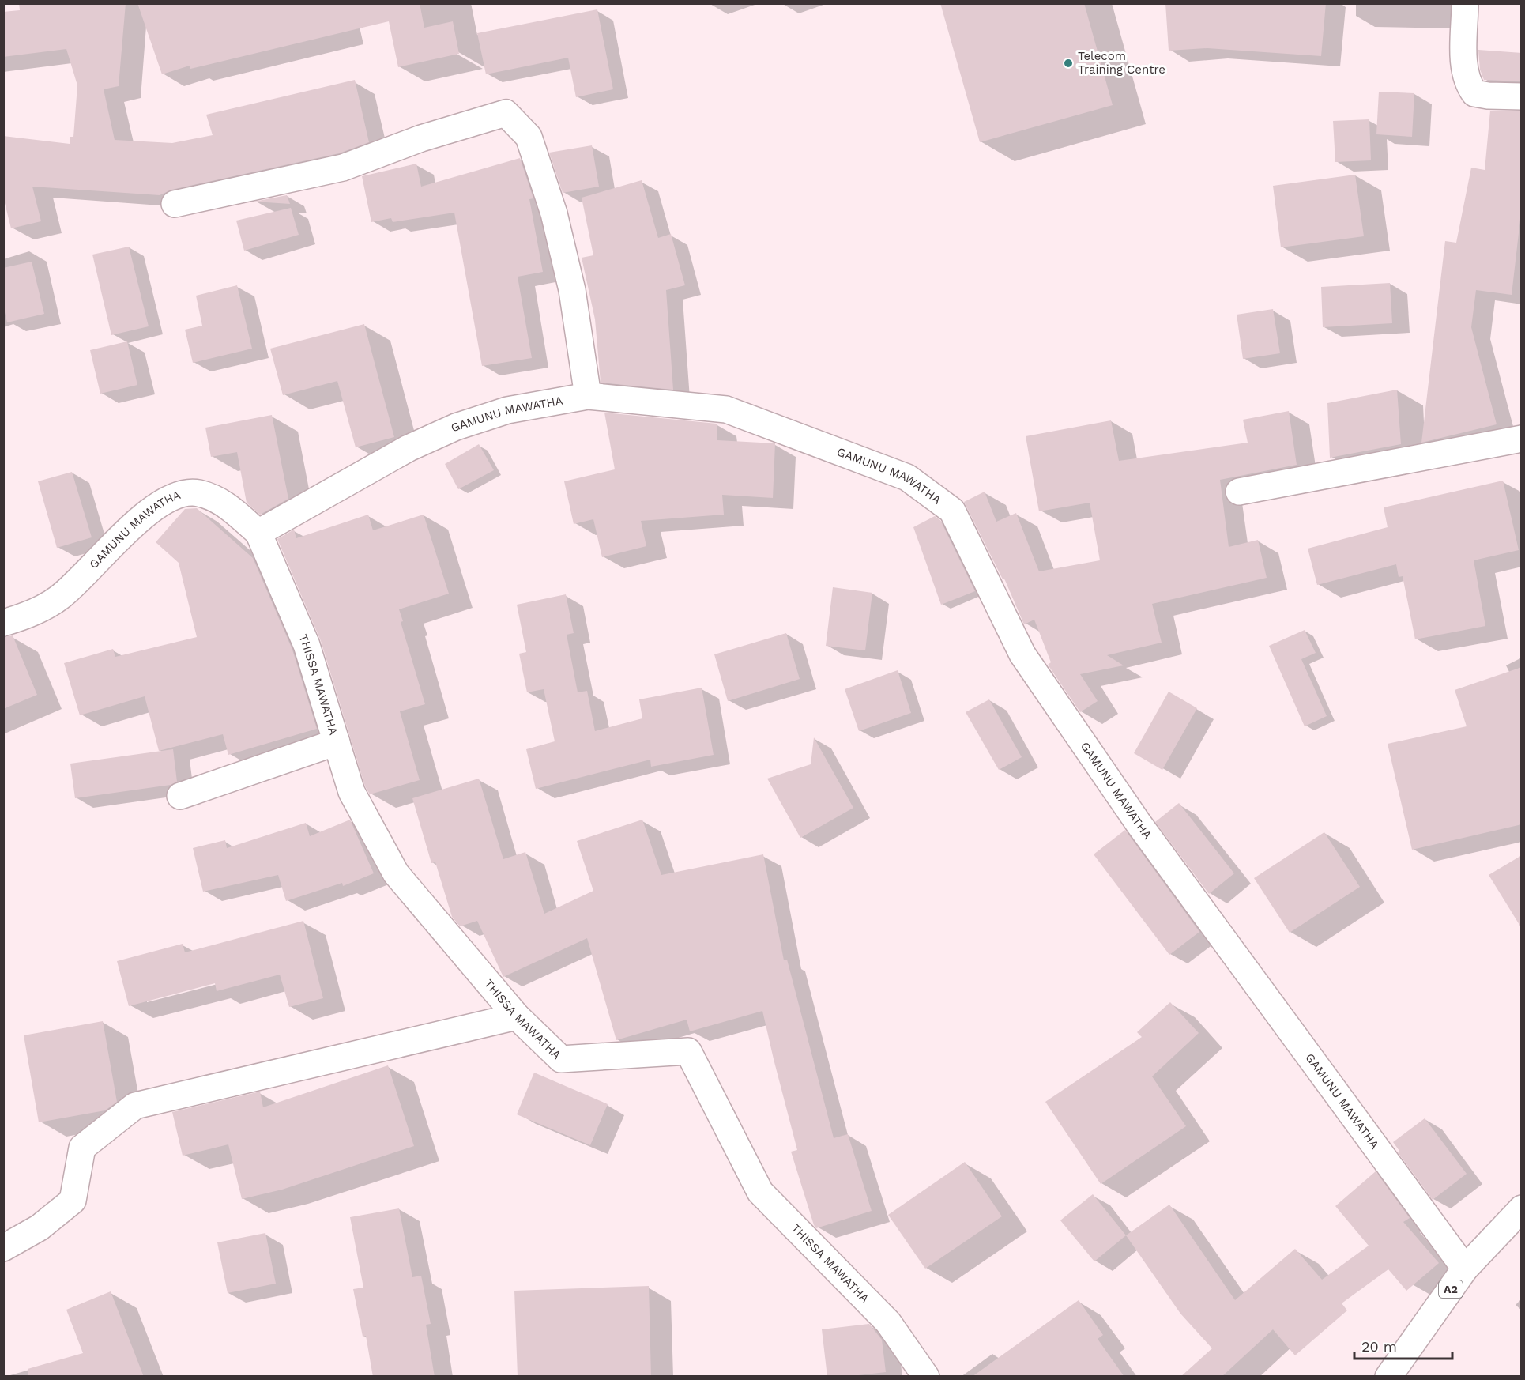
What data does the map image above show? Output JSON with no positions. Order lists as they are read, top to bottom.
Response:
{
  "streets": {
    "main road": ["GAMUNU MAWATHA", "THISSA MAWATHA", "A2"]
  },
  "crossings": [
    ["GAMUNU MAWATHA", "THISSA MAWATHA"],
    ["GAMUNU MAWATHA", "A2"]
  ],
  "places": ["Telecom Training Centre"],
  "scale_bar": "20 m"
}
